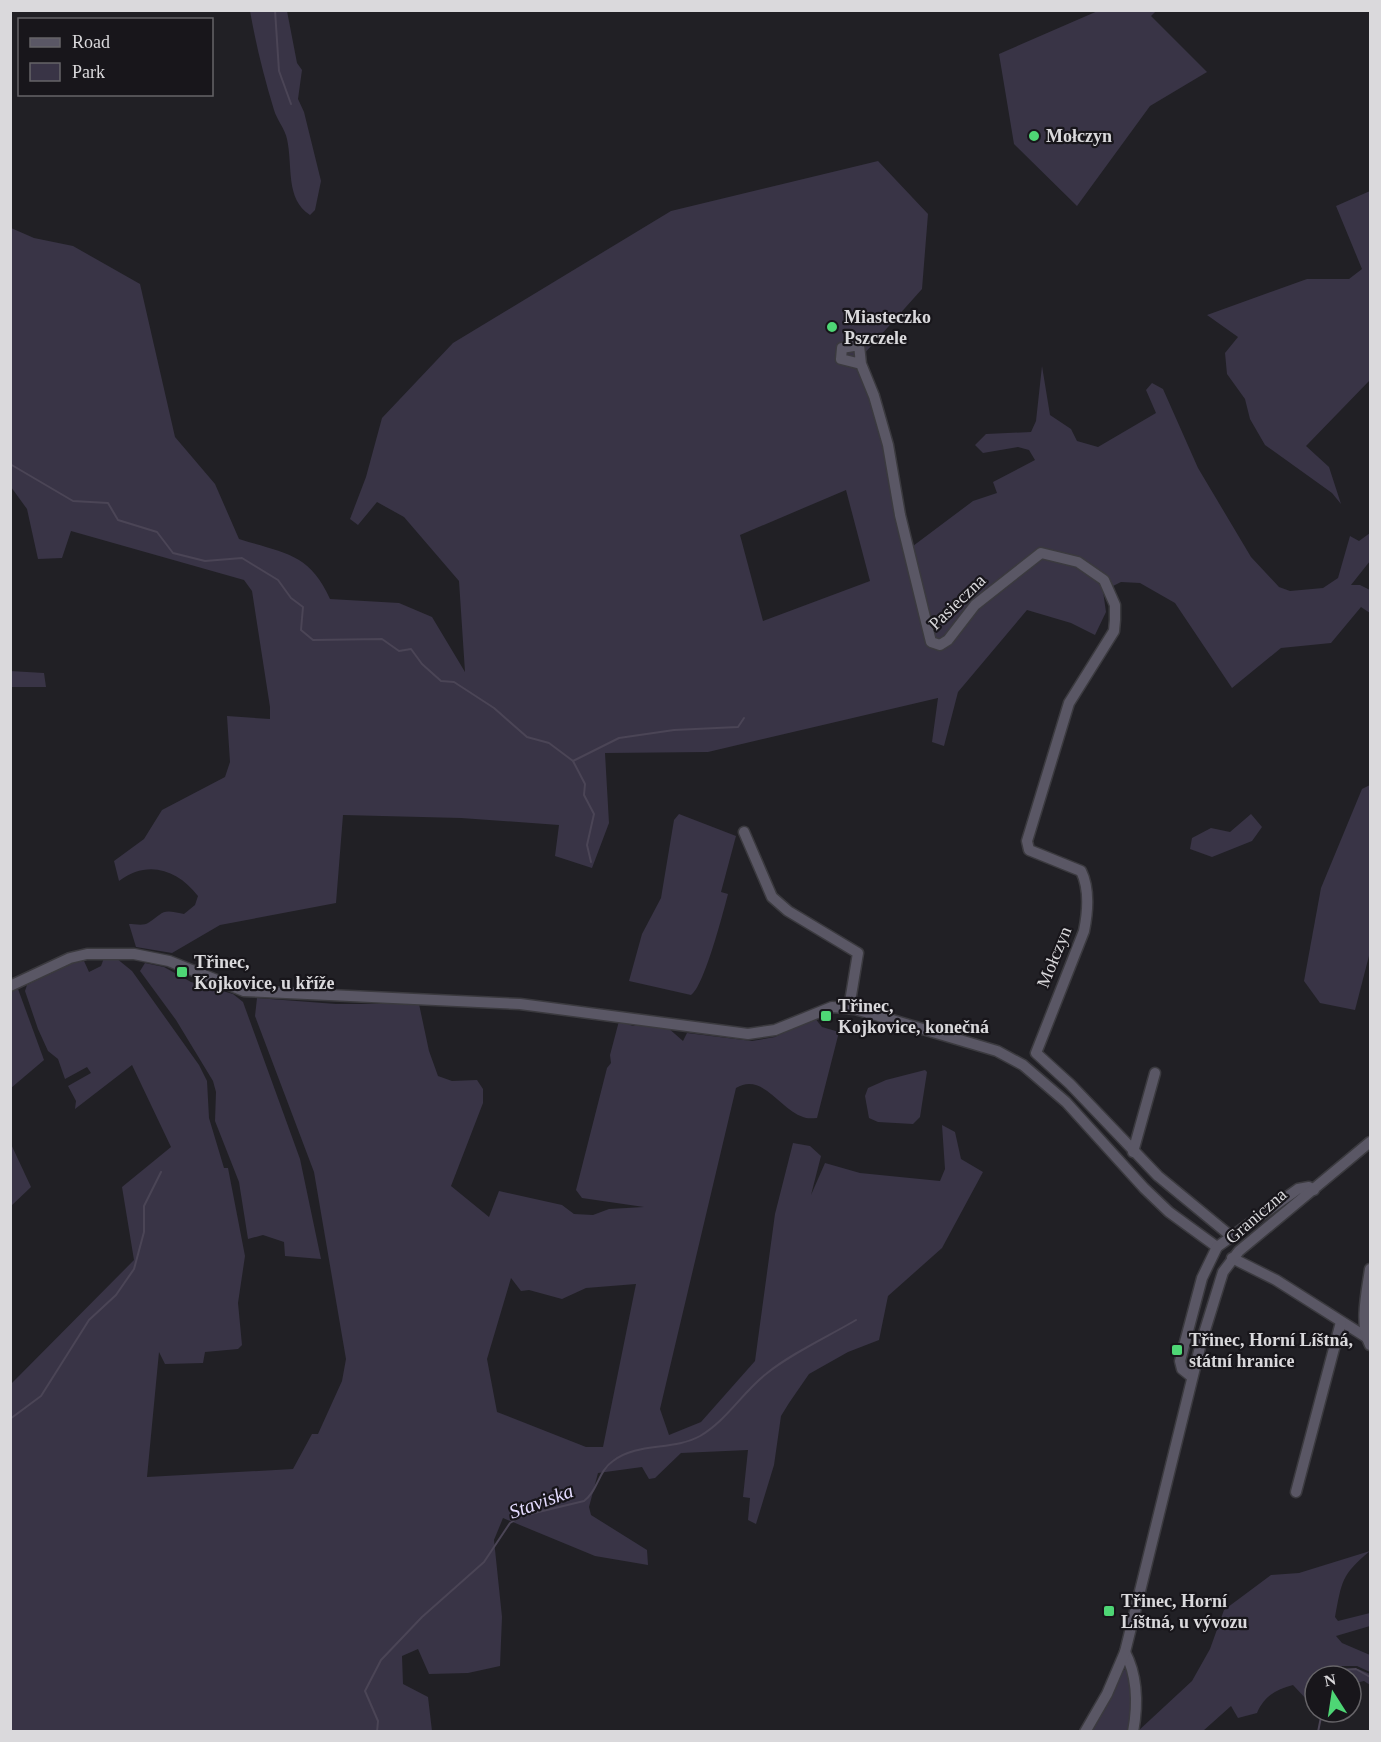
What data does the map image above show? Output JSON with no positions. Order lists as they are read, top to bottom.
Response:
{
  "streets": {
    "street": ["Pasieczna", "Mołczyn", "Graniczna"]
  },
  "crossings": [
    ["Pasieczna", "Mołczyn"]
  ],
  "water": ["Staviska"],
  "places": {
    "other": ["Mołczyn", "Miasteczko Pszczele"],
    "transit": [
      "Třinec, Kojkovice, u kříže",
      "Třinec, Kojkovice, konečná",
      "Třinec, Horní Líštná, státní hranice",
      "Třinec, Horní Líštná, u vývozu"
    ]
  },
  "legend": ["Road", "Park"],
  "north": "top"
}
